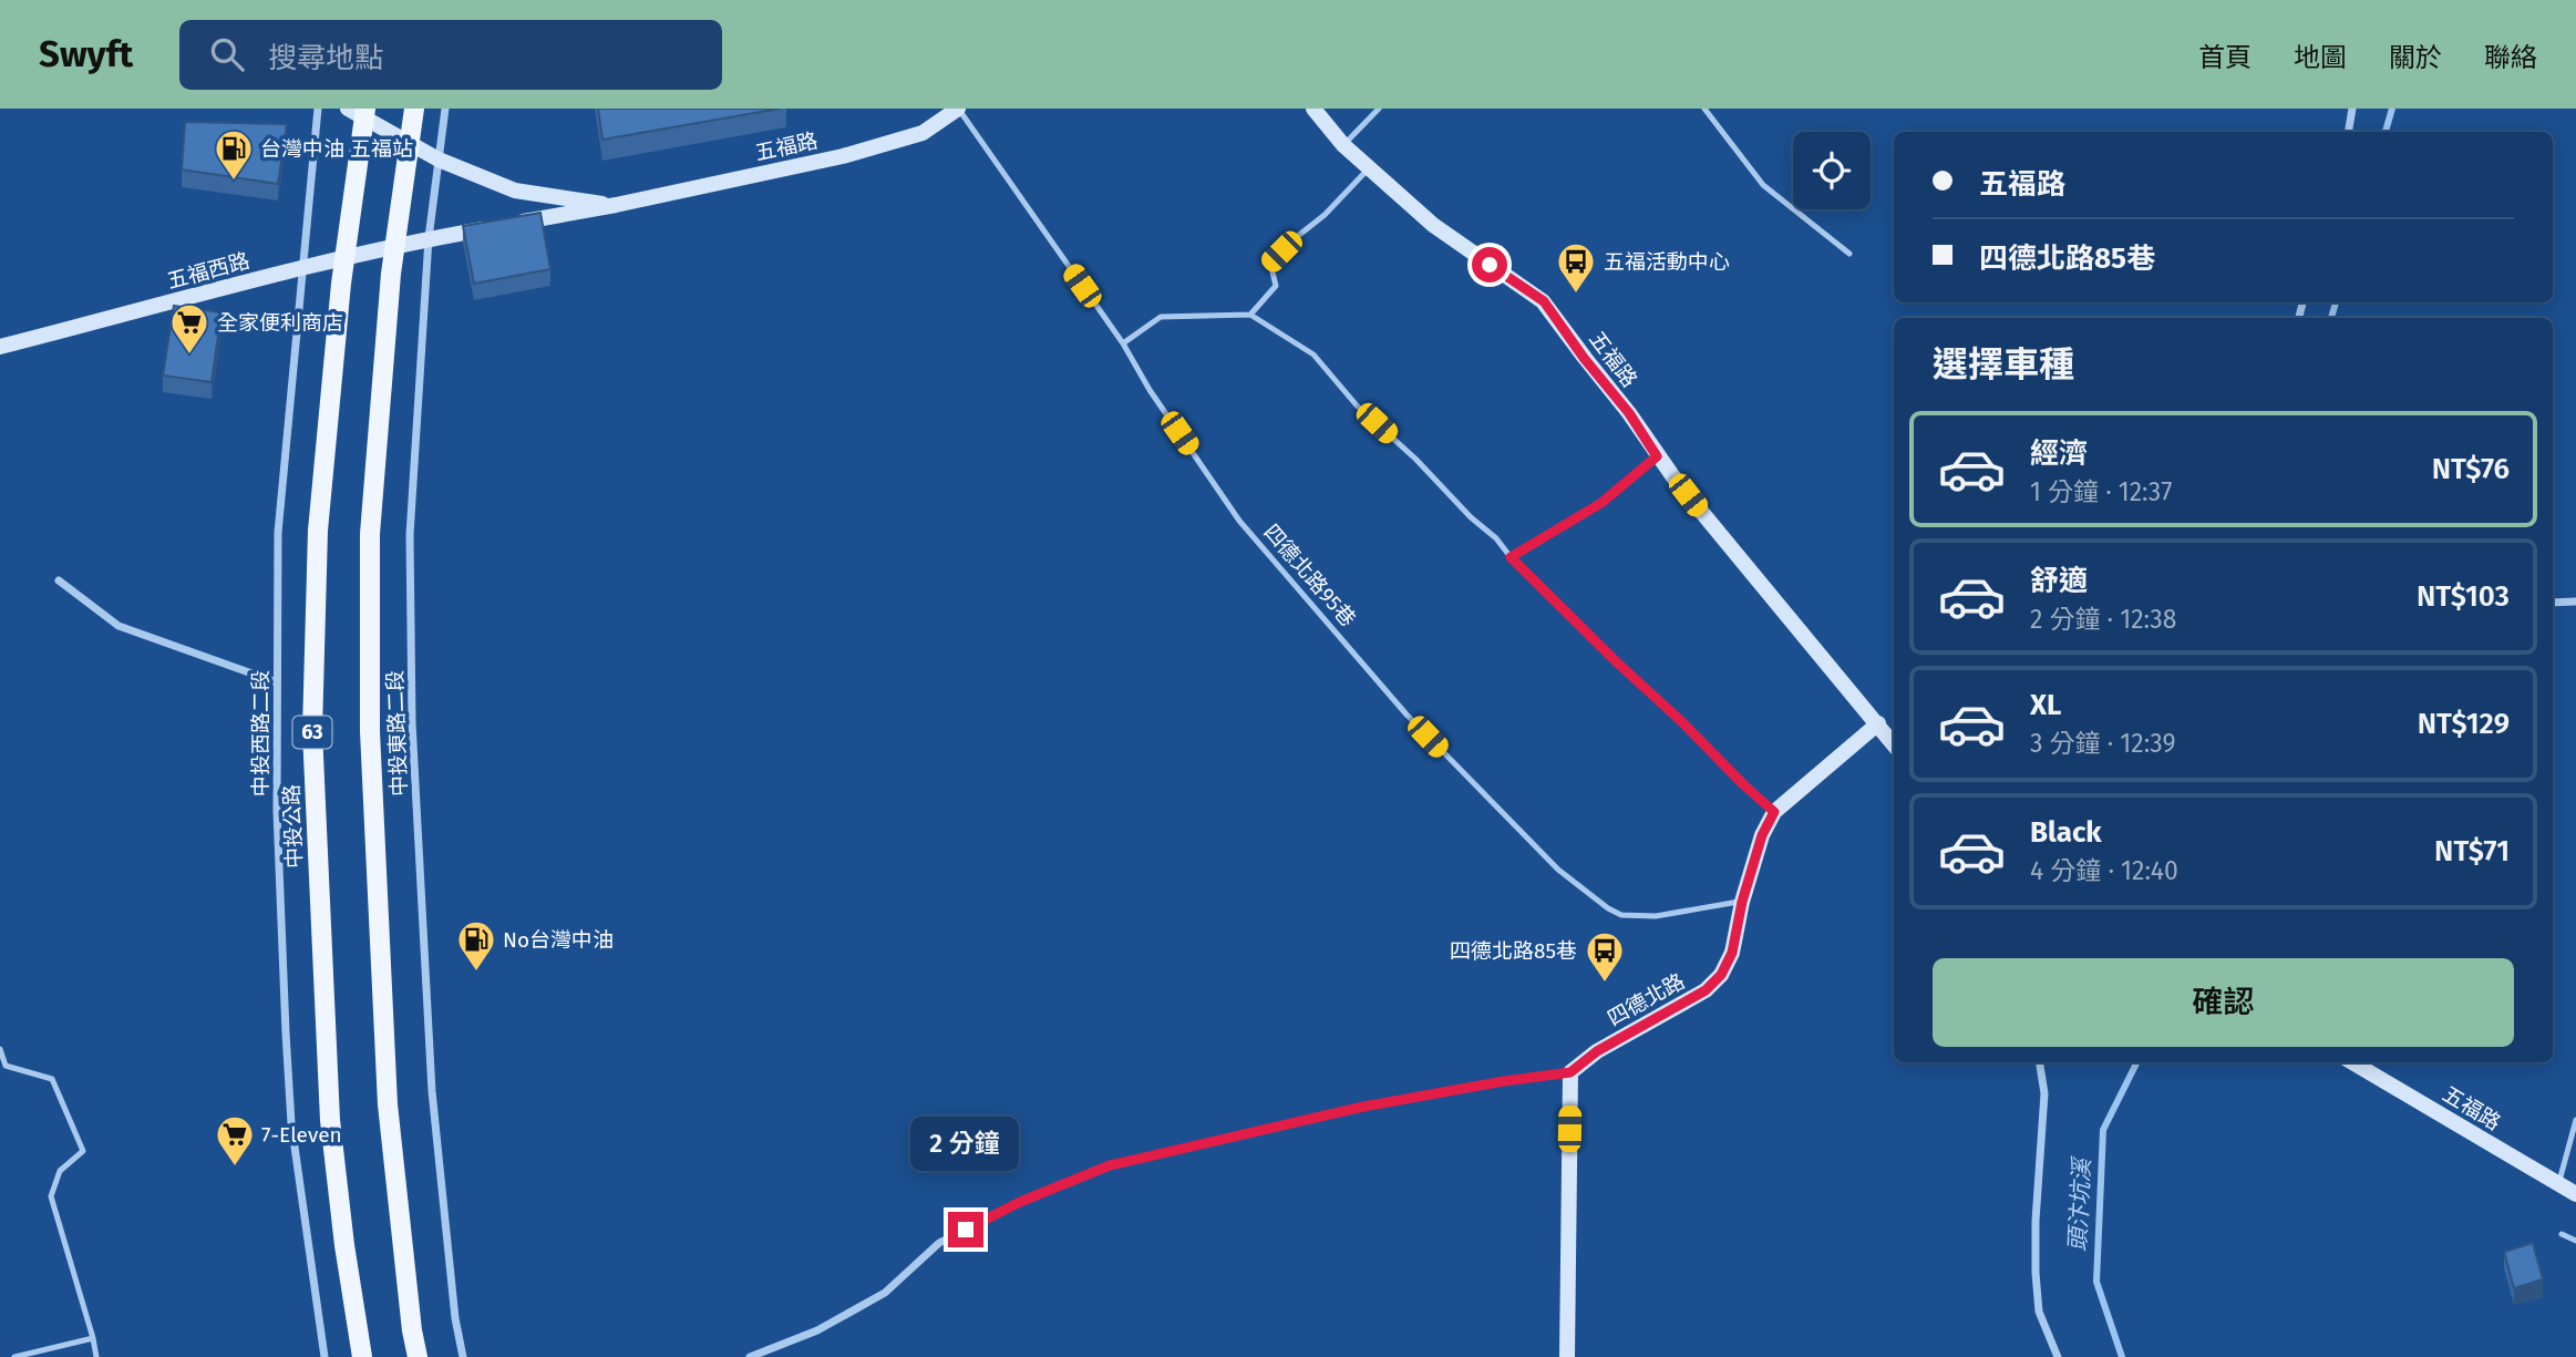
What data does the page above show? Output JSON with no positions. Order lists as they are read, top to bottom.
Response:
{
  "streets": {
    "main road": ["63", "中投公路"],
    "street": [
      "五福路",
      "五福西路",
      "中投西路二段",
      "中投東路二段",
      "四德北路"
    ],
    "lane": ["四德北路95巷"]
  },
  "crossings": [
    ["五福路", "五福西路"],
    ["五福路", "四德北路95巷"],
    ["五福路", "中投東路二段"],
    ["五福路", "四德北路"],
    ["五福西路", "中投西路二段"],
    ["五福西路", "中投東路二段"],
    ["四德北路95巷", "四德北路"]
  ],
  "water": ["頭汴坑溪"],
  "places": {
    "fuel station": ["台灣中油 五福站", "No台灣中油"],
    "bus stop": ["五福活動中心", "四德北路85巷"],
    "supermarket": ["全家便利商店", "7-Eleven"]
  },
  "page": {
    "header": "Swyft",
    "search": "搜尋地點",
    "nav": [
      "首頁",
      "地圖",
      "關於",
      "聯絡"
    ],
    "banner": ["五福路", "四德北路85巷"],
    "heading": "選擇車種",
    "list": [
      {
        "name": "經濟",
        "note": "1 分鐘 · 12:37",
        "value": "NT$76"
      },
      {
        "name": "舒適",
        "note": "2 分鐘 · 12:38",
        "value": "NT$103"
      },
      {
        "name": "XL",
        "note": "3 分鐘 · 12:39",
        "value": "NT$129"
      },
      {
        "name": "Black",
        "note": "4 分鐘 · 12:40",
        "value": "NT$71"
      }
    ],
    "buttons": "確認",
    "bubble": "2 分鐘"
  }
}
